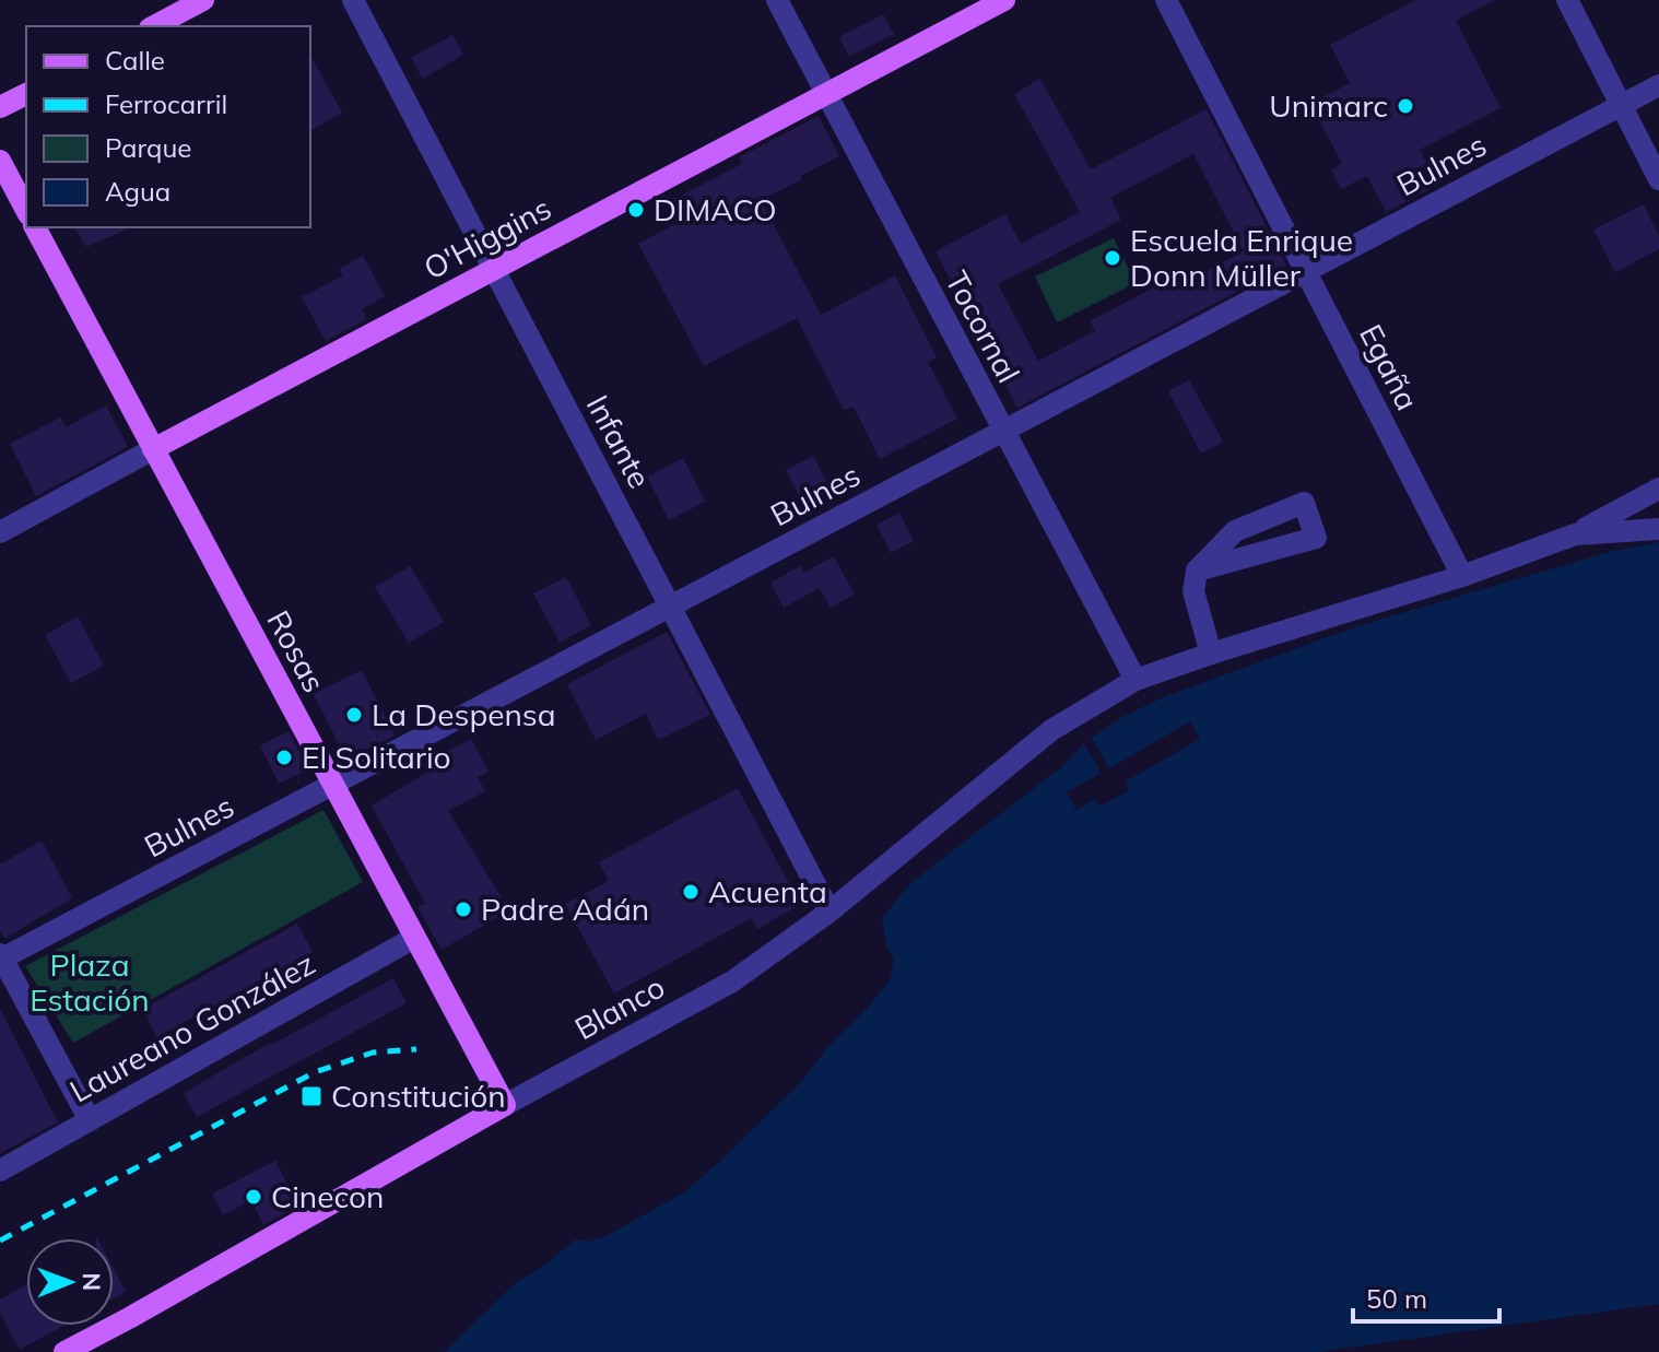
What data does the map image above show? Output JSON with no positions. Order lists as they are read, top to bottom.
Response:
{
  "streets": {
    "main road": ["O'Higgins", "Rosas"],
    "street": [
      "Bulnes",
      "Tocornal",
      "Egaña",
      "Infante",
      "Blanco",
      "Laureano González"
    ]
  },
  "crossings": [
    ["Bulnes", "Tocornal"],
    ["Bulnes", "Egaña"],
    ["Bulnes", "Infante"],
    ["Bulnes", "Rosas"],
    ["O'Higgins", "Tocornal"],
    ["O'Higgins", "Infante"],
    ["O'Higgins", "Rosas"],
    ["Tocornal", "Blanco"],
    ["Egaña", "Blanco"],
    ["Infante", "Blanco"],
    ["Rosas", "Blanco"],
    ["Rosas", "Laureano González"]
  ],
  "parks": ["Plaza Estación"],
  "places": {
    "other": [
      "Unimarc",
      "DIMACO",
      "Escuela Enrique Donn Müller",
      "La Despensa",
      "El Solitario",
      "Acuenta",
      "Padre Adán",
      "Cinecon"
    ],
    "transit": ["Constitución"]
  },
  "legend": [
    "Calle",
    "Ferrocarril",
    "Parque",
    "Agua"
  ],
  "scale_bar": "50 m",
  "north": "right"
}
